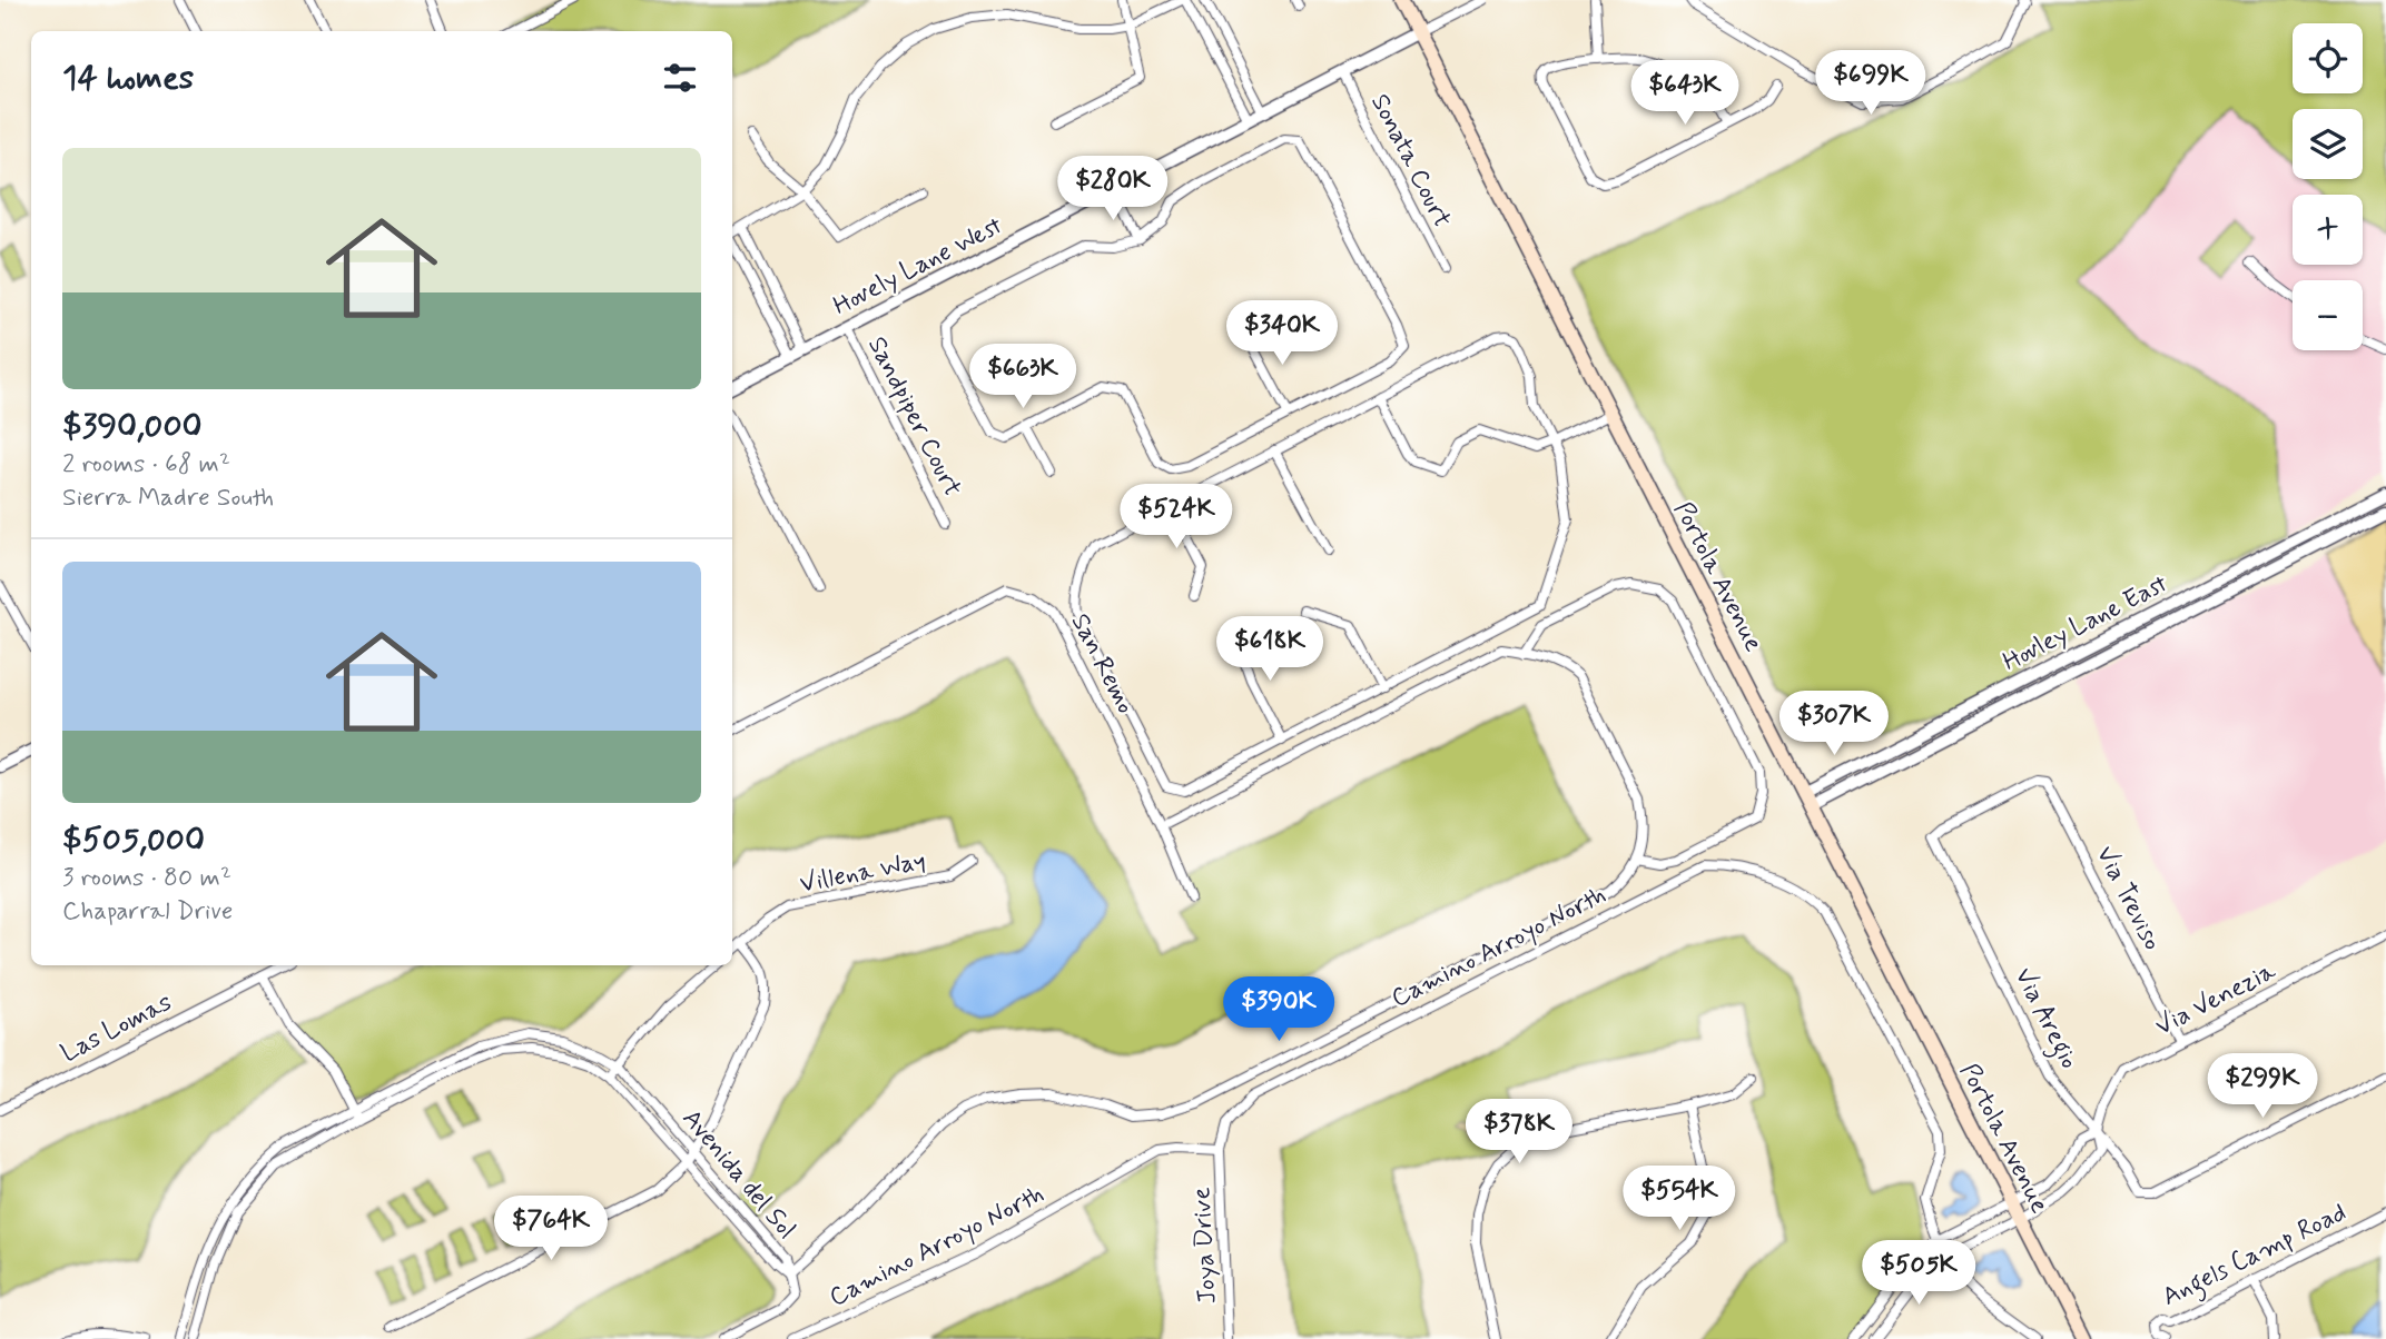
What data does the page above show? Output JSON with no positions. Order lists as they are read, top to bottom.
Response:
{
  "streets": {
    "main road": ["Portola Avenue"],
    "street": [
      "Sonata Court",
      "Hovely Lane West",
      "Sandpiper Court",
      "Hovley Lane East",
      "San Remo",
      "Villena Way",
      "Via Treviso",
      "Camino Arroyo North",
      "Via Venezia",
      "Via Aregio",
      "Las Lomas",
      "Avenida del Sol",
      "Joya Drive",
      "Angels Camp Road"
    ]
  },
  "crossings": [
    ["Sonata Court", "Hovely Lane West"],
    ["Hovely Lane West", "Sandpiper Court"],
    ["Hovely Lane West", "Portola Avenue"],
    ["Portola Avenue", "Hovley Lane East"],
    ["Portola Avenue", "Via Venezia"],
    ["Via Treviso", "Via Venezia"],
    ["Via Treviso", "Via Aregio"],
    ["Camino Arroyo North", "Via Venezia"],
    ["Camino Arroyo North", "Joya Drive"],
    ["Via Venezia", "Via Aregio"]
  ],
  "page": {
    "map_buttons": ["+", "−"],
    "heading": "14 homes",
    "price": [
      "$699K",
      "$643K",
      "$280K",
      "$340K",
      "$663K",
      "$524K",
      "$618K",
      "$307K",
      "$390K",
      "$299K",
      "$378K",
      "$554K",
      "$764K",
      "$505K"
    ],
    "list": [
      {
        "name": "$390,000",
        "note": "2 rooms · 68 m² · Sierra Madre South"
      },
      {
        "name": "$505,000",
        "note": "3 rooms · 80 m² · Chaparral Drive"
      }
    ]
  }
}
